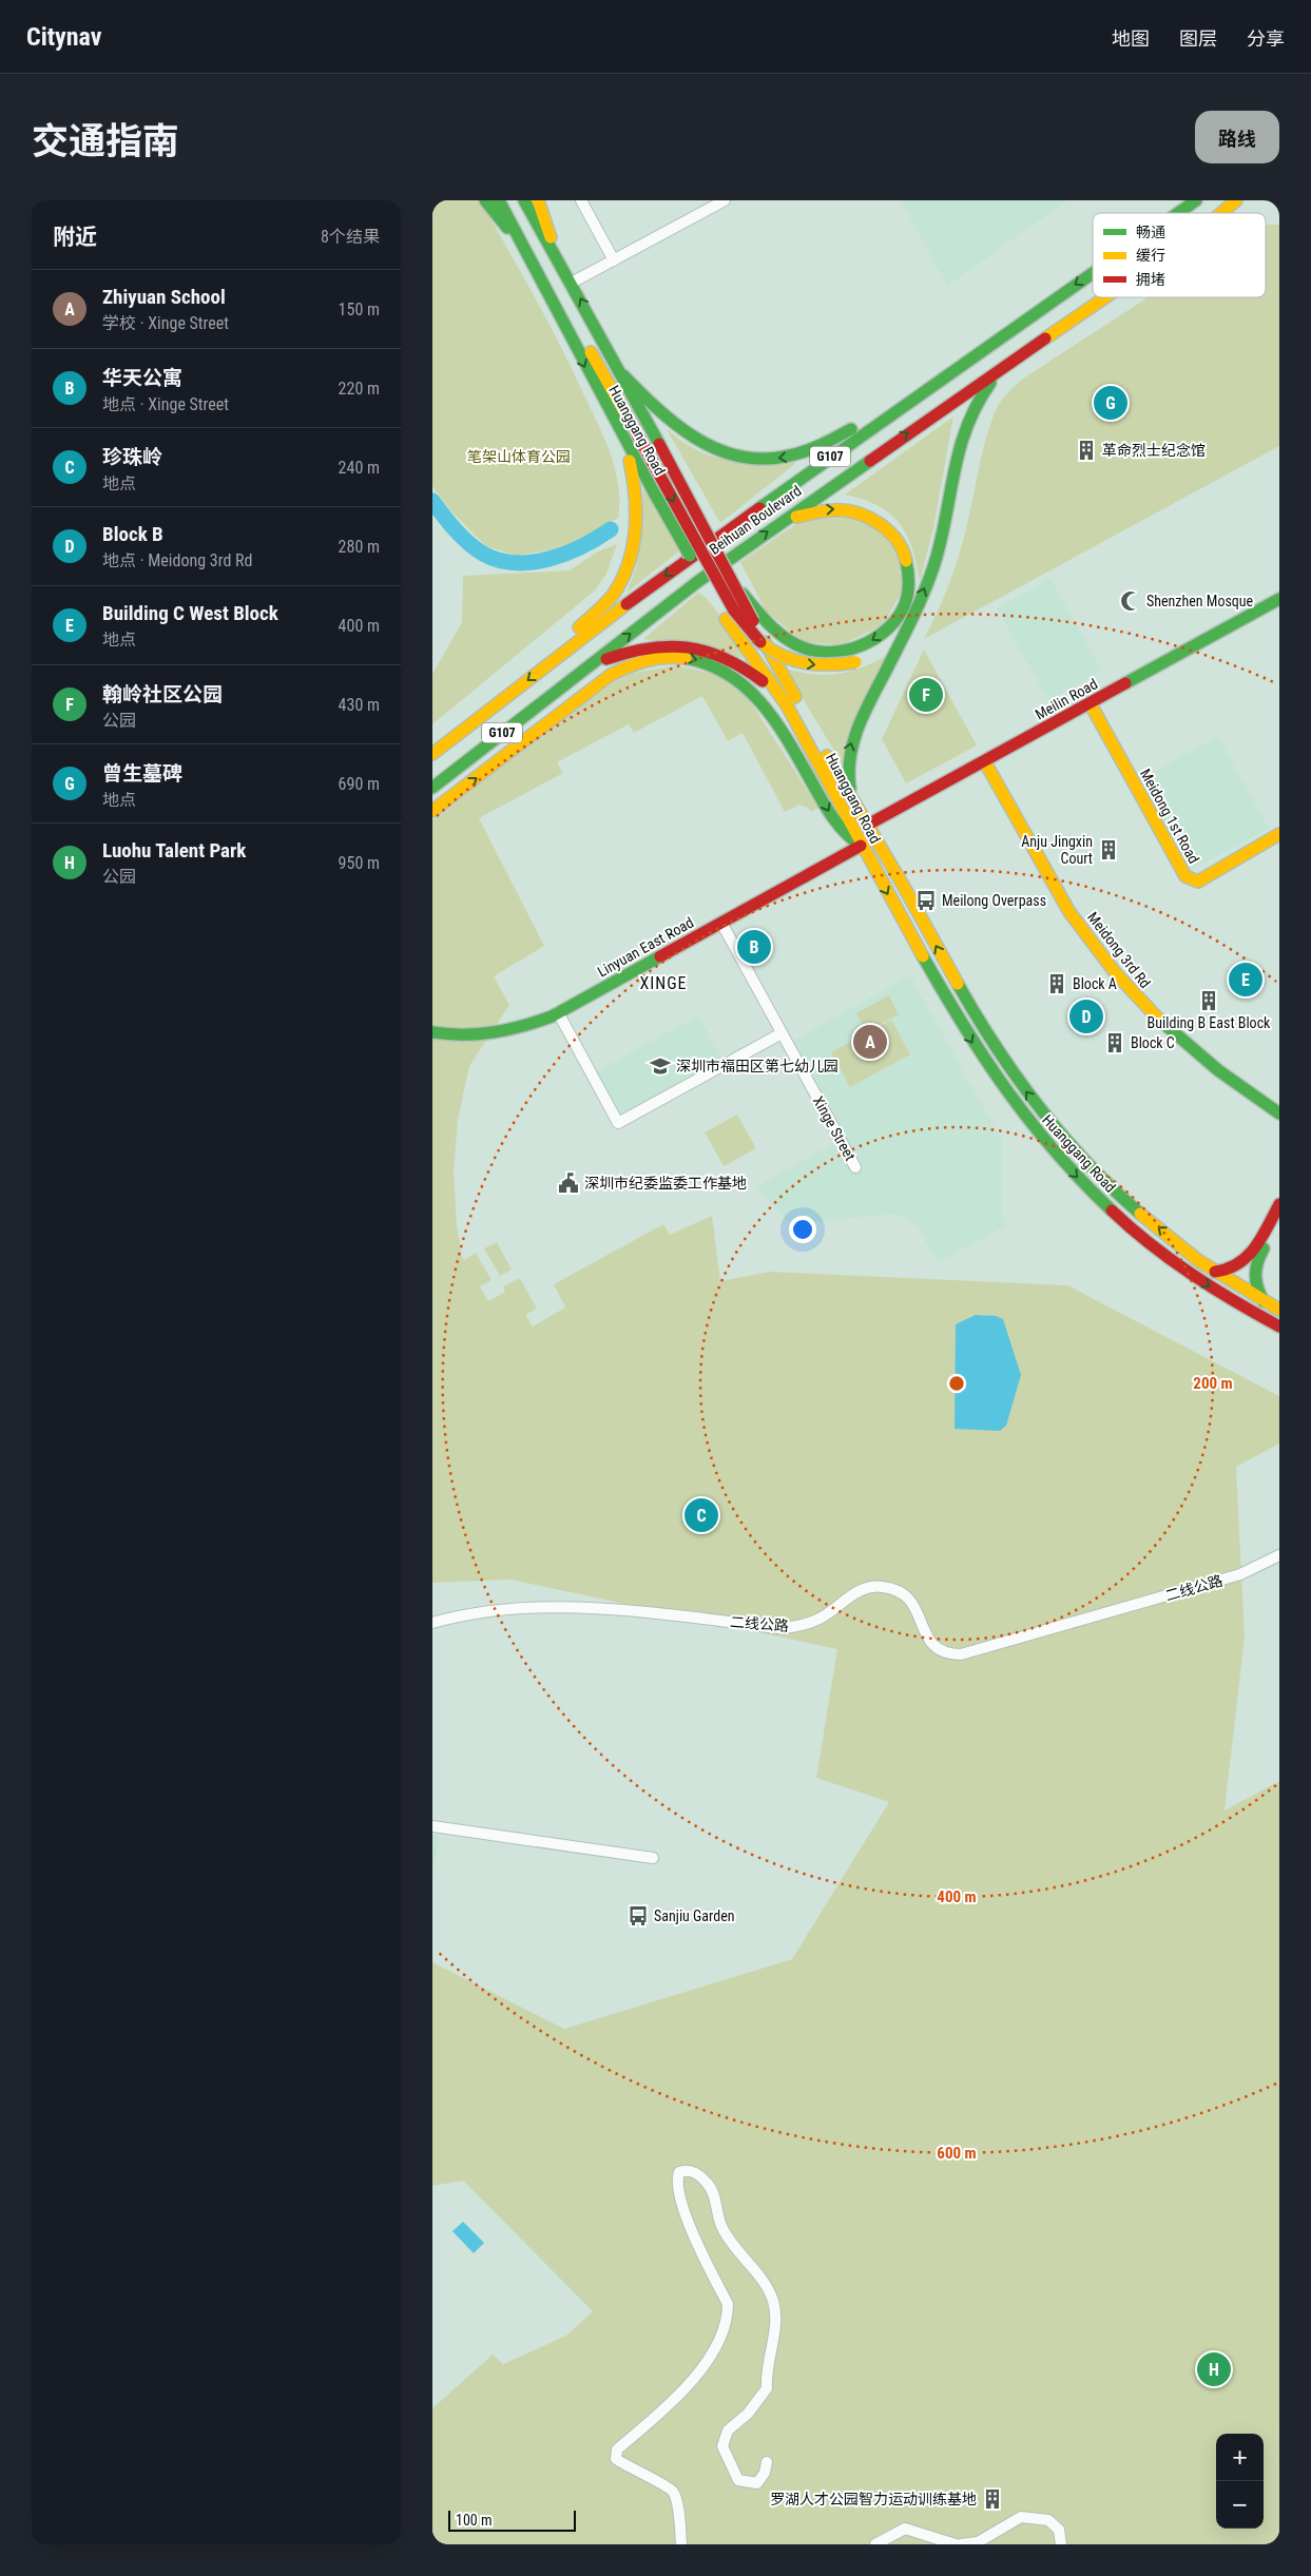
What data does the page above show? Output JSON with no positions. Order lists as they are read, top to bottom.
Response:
{
  "streets": {
    "main road": [
      "Huanggang Road",
      "G107",
      "Beihuan Boulevard",
      "Meilin Road",
      "Meidong 1st Road",
      "Linyuan East Road",
      "Meidong 3rd Rd"
    ],
    "street": ["Xinge Street", "二线公路"]
  },
  "crossings": [
    ["Huanggang Road", "Meilin Road"],
    ["Huanggang Road", "Linyuan East Road"],
    ["Meilin Road", "Meidong 1st Road"],
    ["Meilin Road", "Meidong 3rd Rd"],
    ["Linyuan East Road", "Xinge Street"]
  ],
  "districts": ["XINGE"],
  "parks": ["笔架山体育公园"],
  "places": {
    "building": [
      "革命烈士纪念馆",
      "Anju Jingxin Court",
      "Block A",
      "Building B East Block",
      "Block C",
      "罗湖人才公园智力运动训练基地"
    ],
    "mosque": ["Shenzhen Mosque"],
    "bus stop": ["Meilong Overpass", "Sanjiu Garden"],
    "school or university": ["深圳市福田区第七幼儿园"],
    "public building": ["深圳市纪委监委工作基地"]
  },
  "legend": ["畅通", "缓行", "拥堵"],
  "scale_bar": "100 m",
  "page": {
    "header": "Citynav",
    "nav": ["地图", "图层", "分享"],
    "title": "交通指南",
    "buttons": "路线",
    "heading": ["附近", "8个结果"],
    "list": [
      {
        "mark": "A",
        "name": "Zhiyuan School",
        "note": "学校 · Xinge Street",
        "value": "150 m"
      },
      {
        "mark": "B",
        "name": "华天公寓",
        "note": "地点 · Xinge Street",
        "value": "220 m"
      },
      {
        "mark": "C",
        "name": "珍珠岭",
        "note": "地点",
        "value": "240 m"
      },
      {
        "mark": "D",
        "name": "Block B",
        "note": "地点 · Meidong 3rd Rd",
        "value": "280 m"
      },
      {
        "mark": "E",
        "name": "Building C West Block",
        "note": "地点",
        "value": "400 m"
      },
      {
        "mark": "F",
        "name": "翰岭社区公园",
        "note": "公园",
        "value": "430 m"
      },
      {
        "mark": "G",
        "name": "曾生墓碑",
        "note": "地点",
        "value": "690 m"
      },
      {
        "mark": "H",
        "name": "Luohu Talent Park",
        "note": "公园",
        "value": "950 m"
      }
    ],
    "pins": [
      "G",
      "F",
      "B",
      "E",
      "D",
      "A",
      "C",
      "H"
    ],
    "map_buttons": ["+", "−"],
    "scale": "100 m"
  },
  "rings": ["200 m", "400 m", "600 m"]
}
